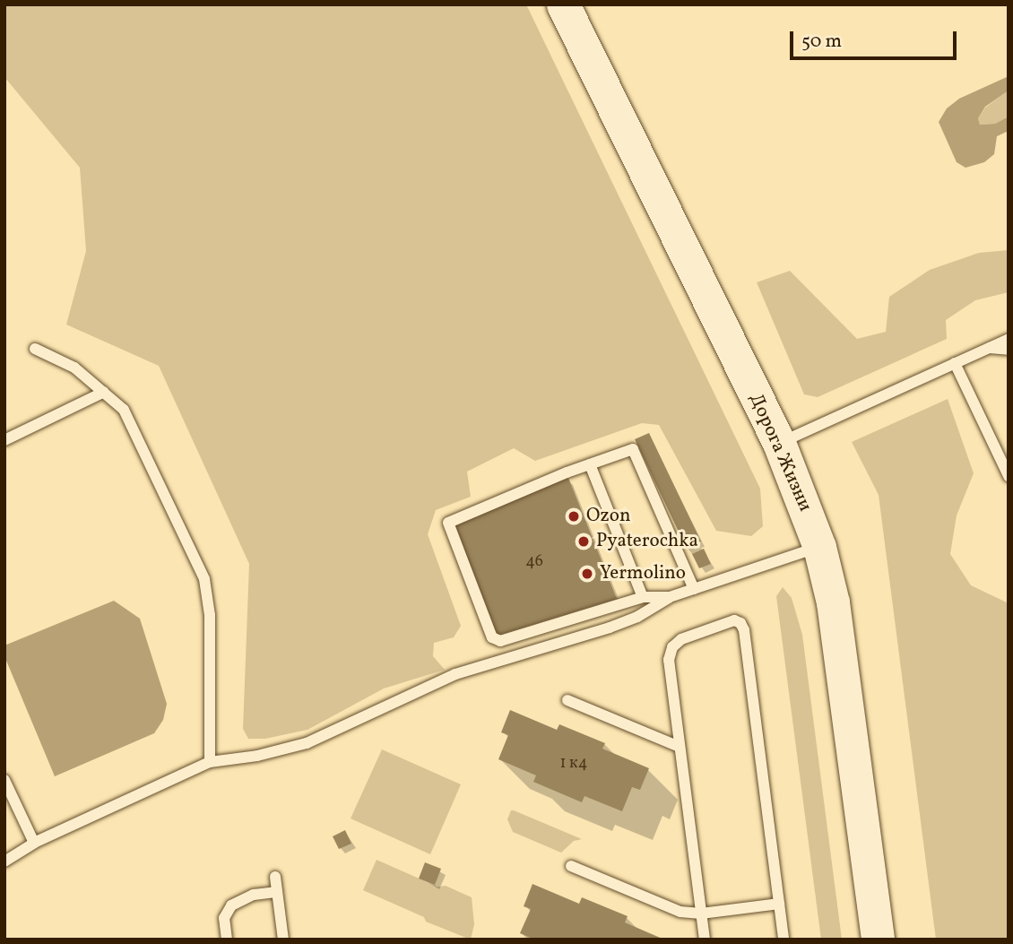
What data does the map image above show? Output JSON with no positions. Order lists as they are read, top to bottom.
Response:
{
  "streets": {
    "main road": ["Дорога Жизни"]
  },
  "places": ["Ozon", "Pyaterochka", "Yermolino"],
  "house_numbers": ["46", "1 к4"],
  "scale_bar": "50 m"
}
